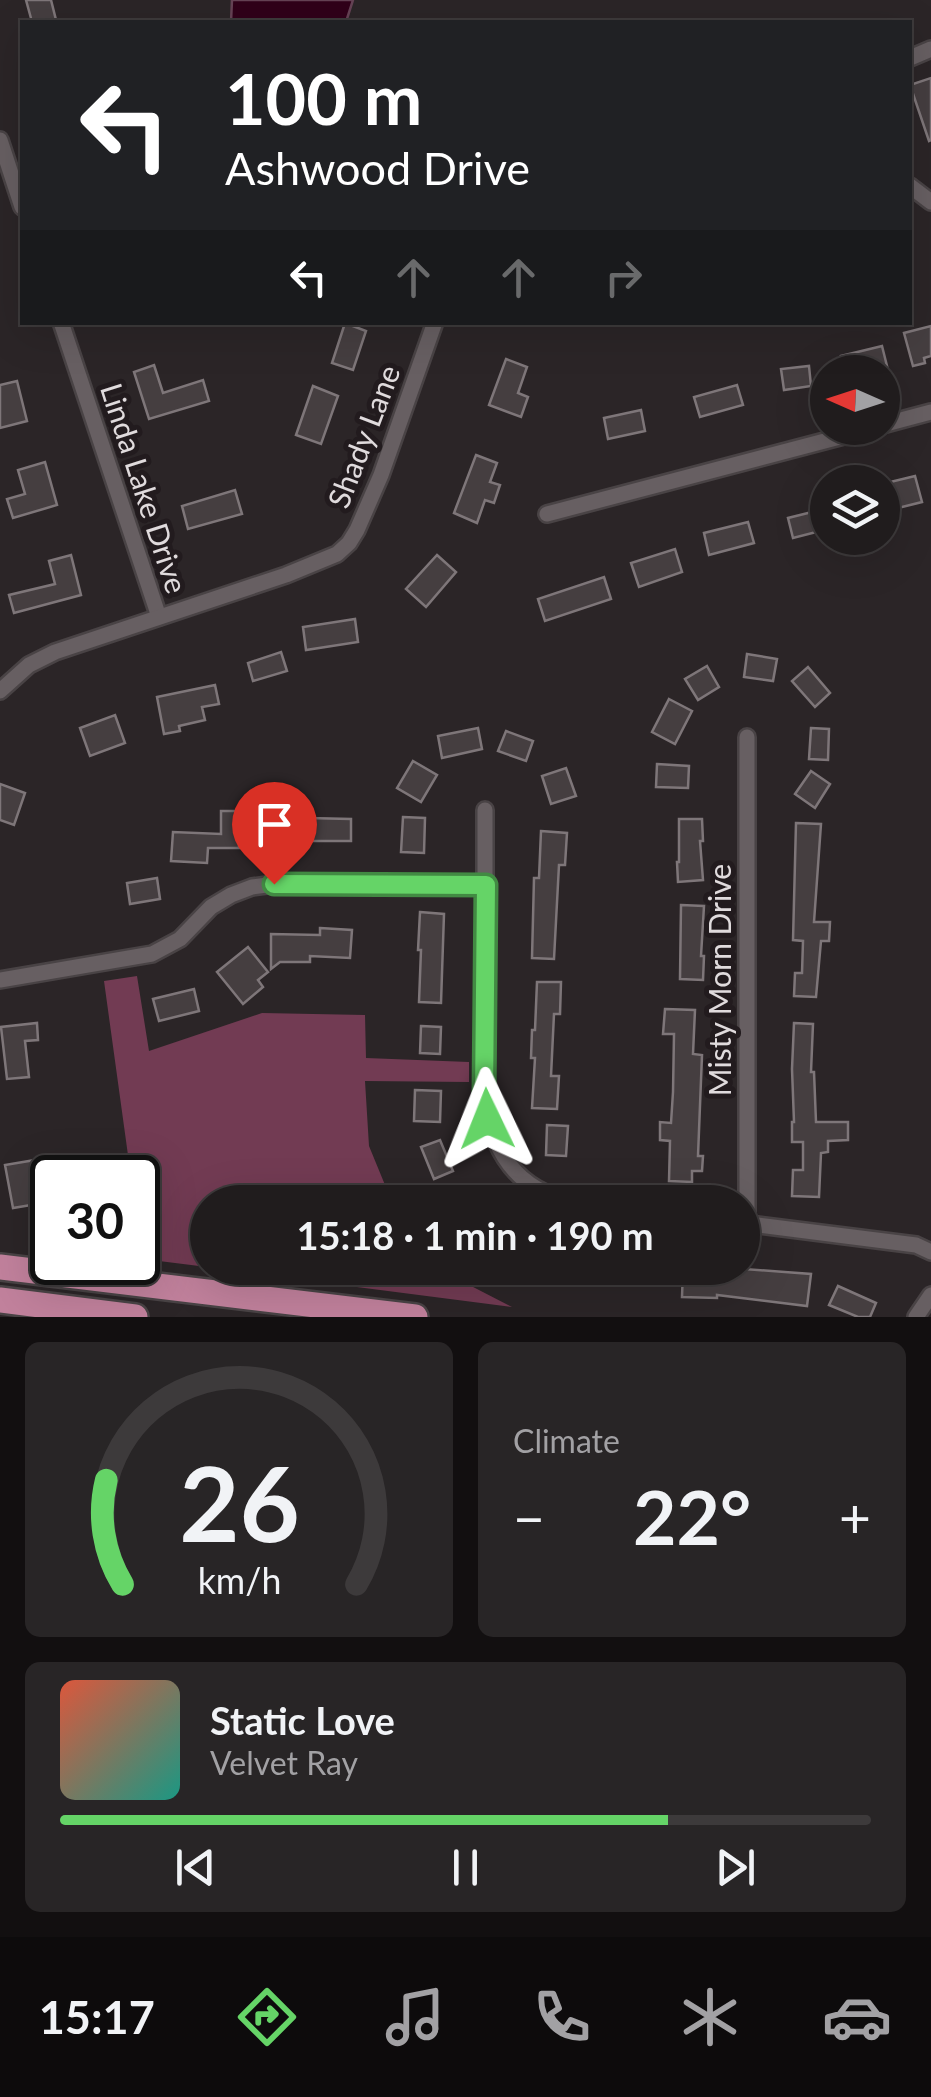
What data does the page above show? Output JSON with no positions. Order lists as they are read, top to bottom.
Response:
{
  "streets": {
    "street": ["Shady Lane", "Linda Lake Drive", "Misty Morn Drive"]
  },
  "crossings": [
    ["Shady Lane", "Linda Lake Drive"]
  ],
  "north": "left",
  "page": {
    "turn": ["100 m", "Ashwood Drive"],
    "limit": "30",
    "trip": "15:18 · 1 min · 190 m",
    "tile": "Climate",
    "heat": ["−", "22°", "+"],
    "song": ["Static Love", "Velvet Ray"],
    "tabs": "15:17",
    "gauge": ["26", "km/h"]
  }
}
